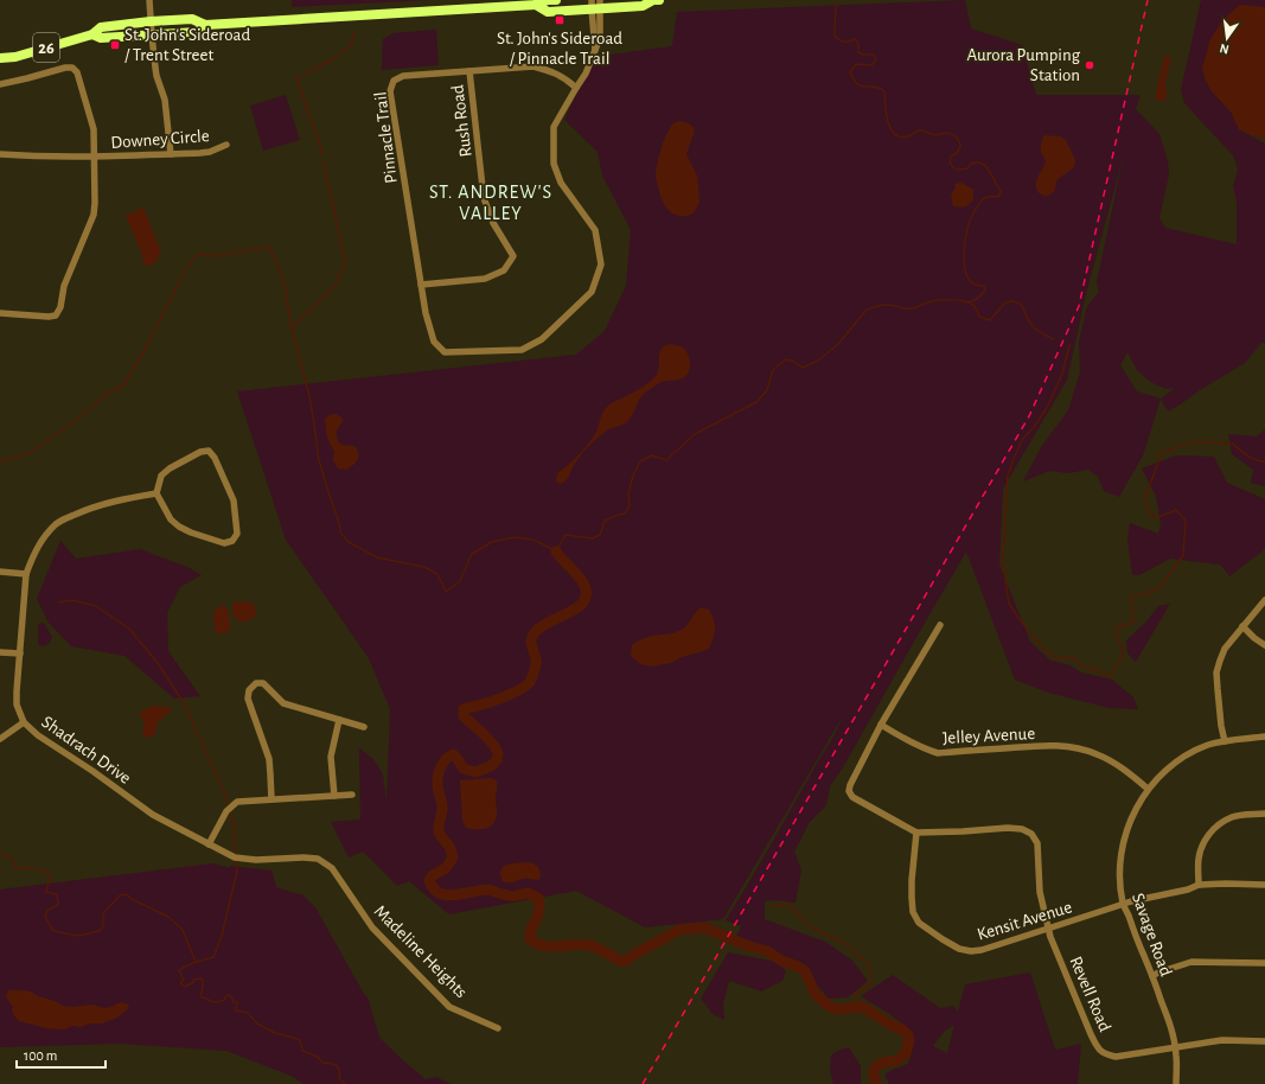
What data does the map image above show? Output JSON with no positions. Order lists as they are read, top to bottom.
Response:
{
  "streets": {
    "main road": ["26"],
    "street": [
      "Rush Road",
      "Pinnacle Trail",
      "Downey Circle",
      "Jelley Avenue",
      "Shadrach Drive",
      "Kensit Avenue",
      "Savage Road",
      "Madeline Heights",
      "Revell Road"
    ]
  },
  "crossings": [
    ["26", "Pinnacle Trail"],
    ["Rush Road", "Pinnacle Trail"],
    ["Jelley Avenue", "Savage Road"],
    ["Shadrach Drive", "Madeline Heights"],
    ["Kensit Avenue", "Savage Road"],
    ["Kensit Avenue", "Revell Road"],
    ["Savage Road", "Revell Road"]
  ],
  "districts": ["ST. ANDREW'S VALLEY"],
  "places": {
    "transit": ["St. John's Sideroad / Pinnacle Trail", "St. John's Sideroad / Trent Street"],
    "other": ["Aurora Pumping Station"]
  },
  "scale_bar": "100 m",
  "north": "bottom"
}
